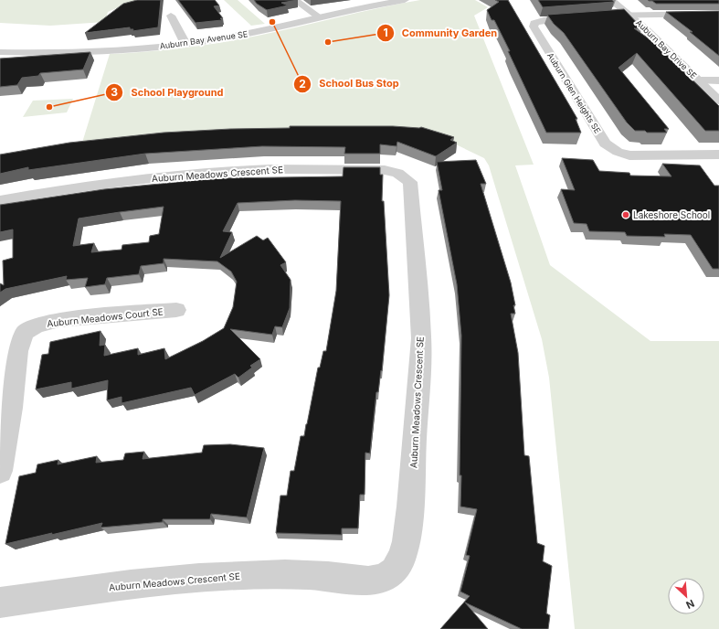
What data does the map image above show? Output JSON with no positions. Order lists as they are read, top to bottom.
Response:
{
  "streets": {
    "street": [
      "Auburn Bay Avenue SE",
      "Auburn Bay Drive SE",
      "Auburn Glen Heights SE",
      "Auburn Meadows Crescent SE",
      "Auburn Meadows Court SE"
    ]
  },
  "places": [
    "School Bus Stop",
    "Community Garden",
    "School Playground",
    "Lakeshore School"
  ],
  "north": "bottom right"
}
